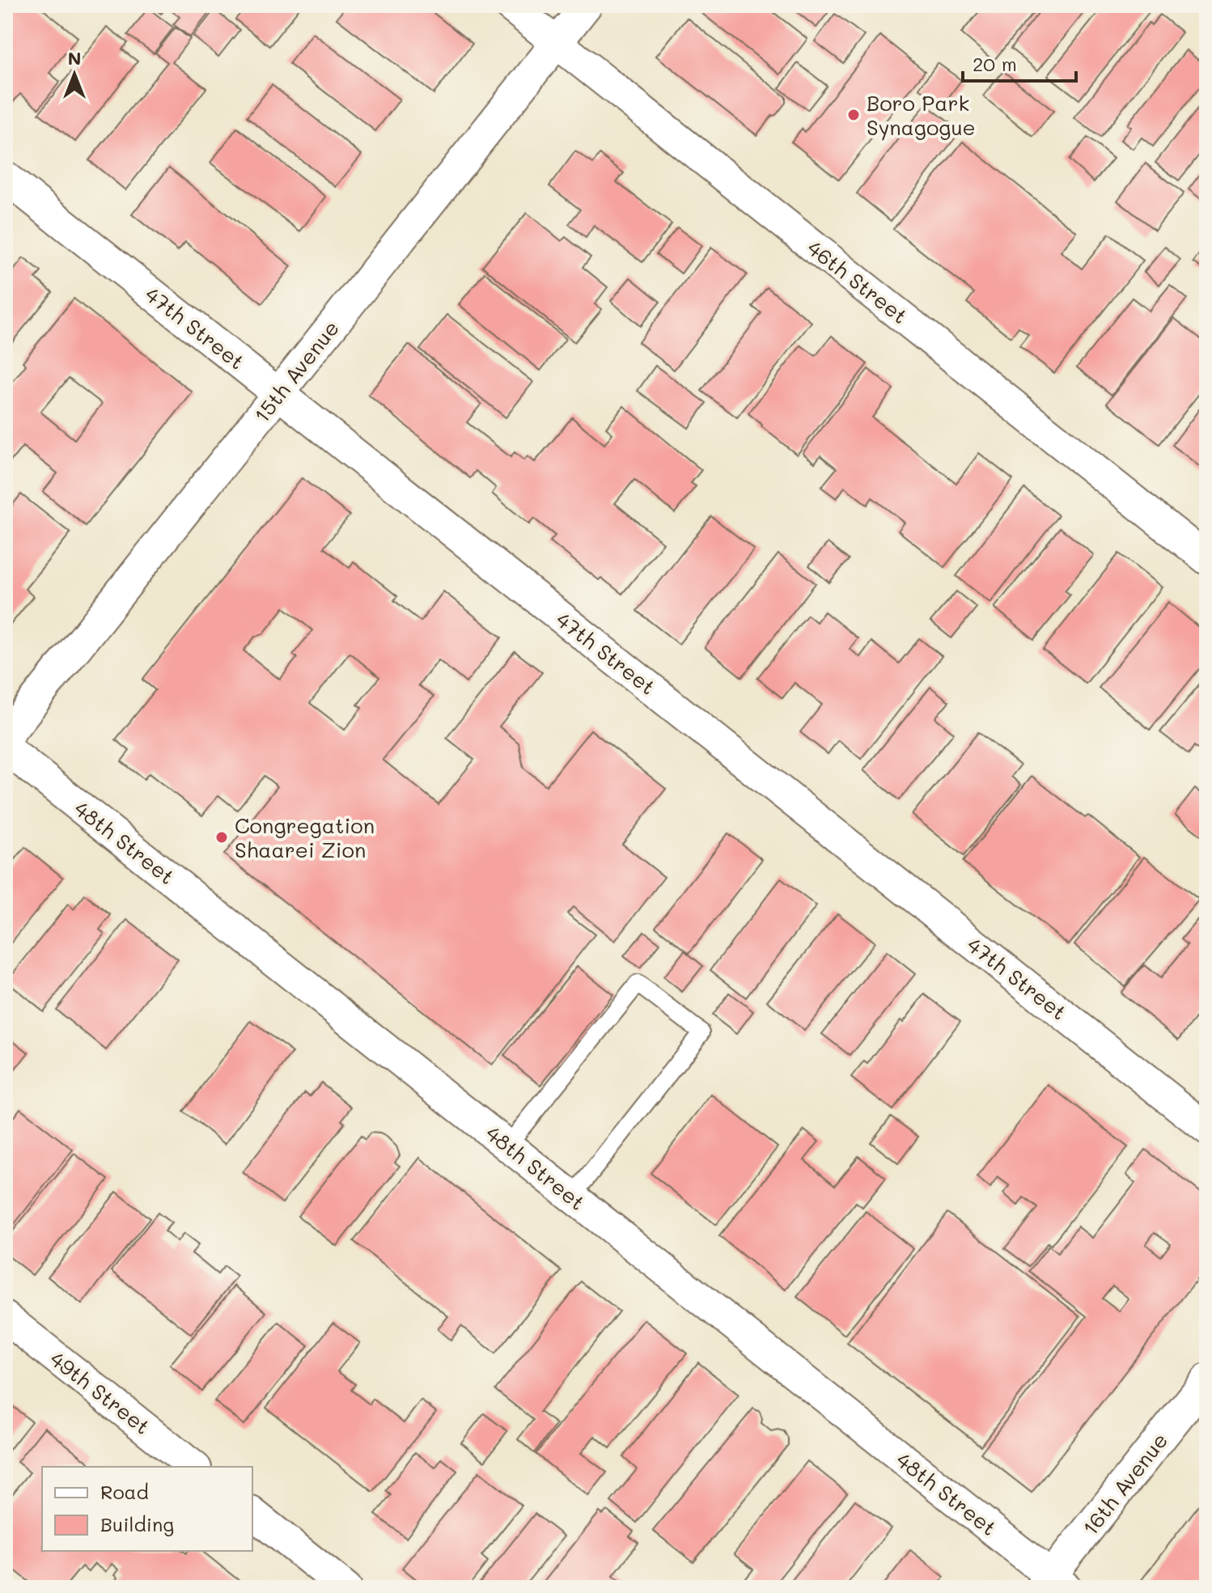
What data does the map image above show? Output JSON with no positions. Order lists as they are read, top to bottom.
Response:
{
  "streets": {
    "street": [
      "46th Street",
      "47th Street",
      "15th Avenue",
      "48th Street",
      "49th Street",
      "16th Avenue"
    ]
  },
  "crossings": [
    ["46th Street", "15th Avenue"],
    ["47th Street", "15th Avenue"],
    ["48th Street", "16th Avenue"]
  ],
  "places": ["Boro Park Synagogue", "Congregation Shaarei Zion"],
  "legend": ["Road", "Building"],
  "scale_bar": "20 m",
  "north": "top"
}
